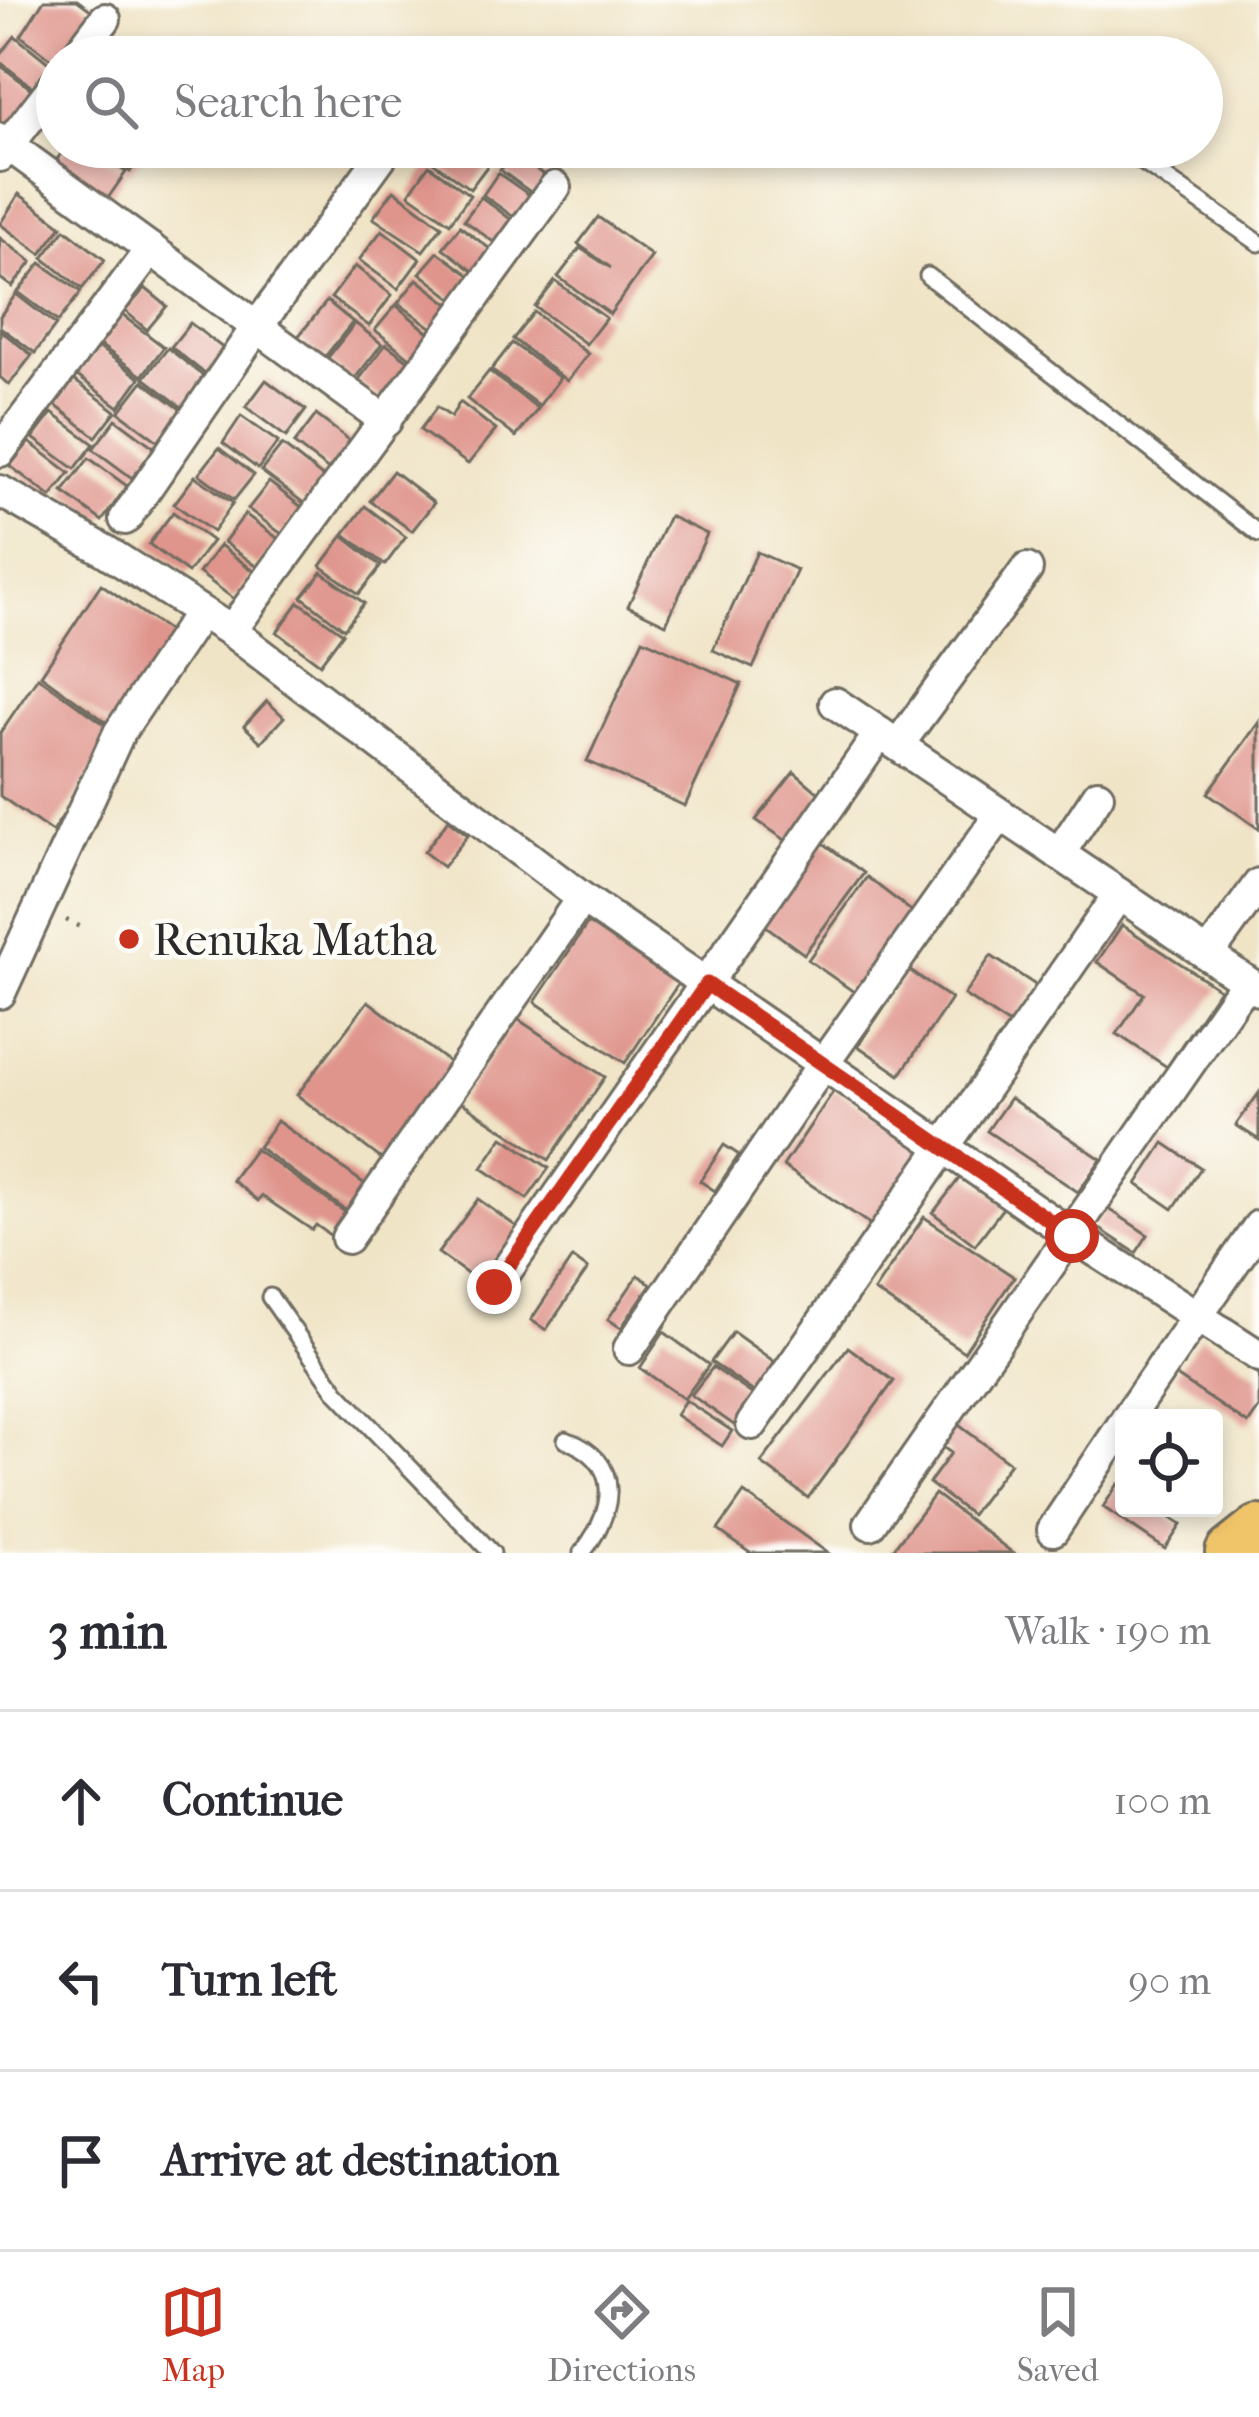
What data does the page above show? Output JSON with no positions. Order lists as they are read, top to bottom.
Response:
{
  "places": ["Renuka Matha"],
  "page": {
    "search": "Search here",
    "heading": ["3 min", "Walk · 190 m"],
    "list": [
      ["Continue", "100 m"],
      ["Turn left", "90 m"],
      "Arrive at destination"
    ],
    "nav": ["Map", "Directions", "Saved"]
  }
}
